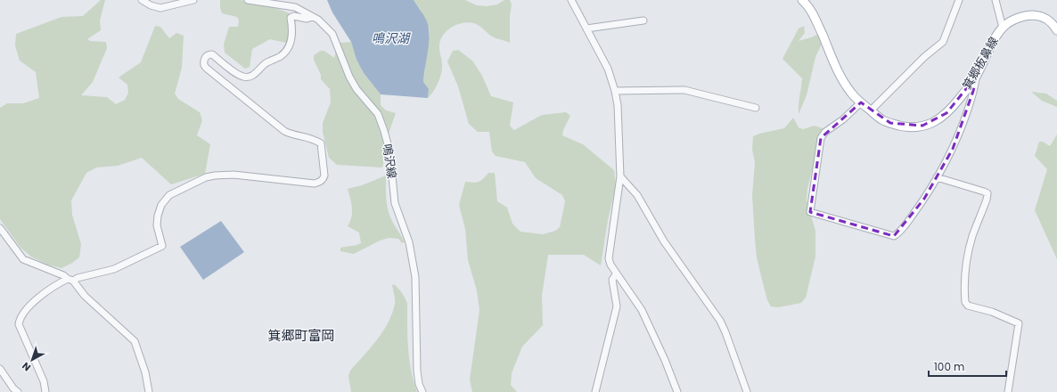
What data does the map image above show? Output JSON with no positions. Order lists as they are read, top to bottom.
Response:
{
  "streets": {
    "main road": ["箕郷板鼻線"],
    "street": ["鳴沢線"]
  },
  "districts": ["箕郷町富岡"],
  "water": ["鳴沢湖"],
  "scale_bar": "100 m",
  "north": "bottom left"
}
